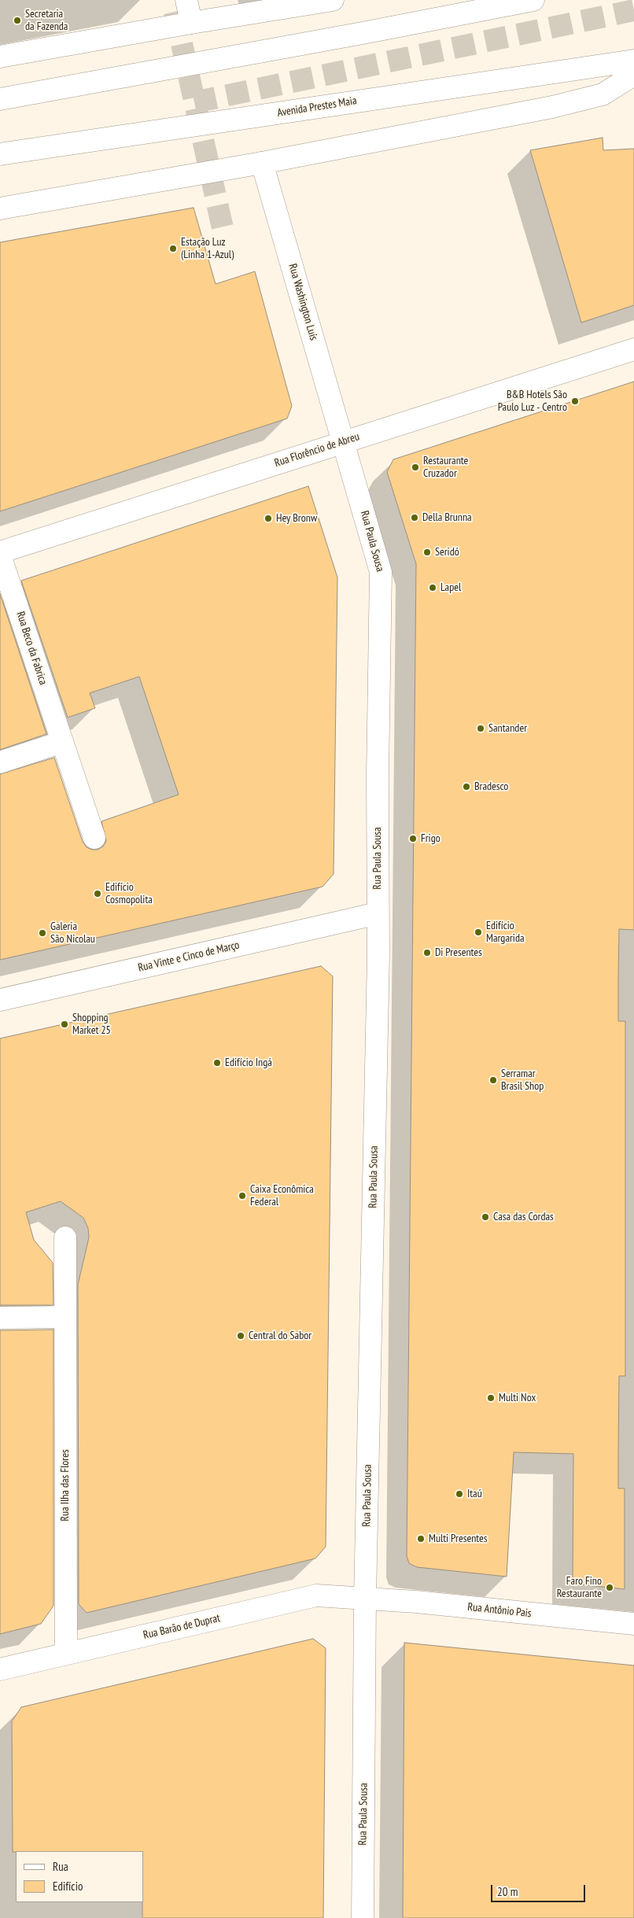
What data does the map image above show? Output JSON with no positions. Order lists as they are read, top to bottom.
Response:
{
  "streets": {
    "main road": [
      "Avenida Prestes Maia",
      "Rua Washington Luís",
      "Rua Florêncio de Abreu",
      "Rua Paula Sousa",
      "Rua Beco da Fabrica",
      "Rua Vinte e Cinco de Março",
      "Rua Ilha das Flores",
      "Rua Antônio Pais",
      "Rua Barão de Duprat"
    ]
  },
  "crossings": [
    ["Rua Washington Luís", "Rua Florêncio de Abreu"],
    ["Rua Washington Luís", "Rua Paula Sousa"],
    ["Rua Florêncio de Abreu", "Rua Paula Sousa"],
    ["Rua Florêncio de Abreu", "Rua Beco da Fabrica"],
    ["Rua Paula Sousa", "Rua Vinte e Cinco de Março"],
    ["Rua Paula Sousa", "Rua Antônio Pais"],
    ["Rua Paula Sousa", "Rua Barão de Duprat"],
    ["Rua Ilha das Flores", "Rua Barão de Duprat"],
    ["Rua Antônio Pais", "Rua Barão de Duprat"]
  ],
  "places": [
    "Secretaria da Fazenda",
    "Estação Luz (Linha 1-Azul)",
    "B&B Hotels São Paulo Luz - Centro",
    "Restaurante Cruzador",
    "Della Brunna",
    "Hey Bronw",
    "Seridó",
    "Lapel",
    "Santander",
    "Bradesco",
    "Frigo",
    "Edifício Cosmopolita",
    "Edifício Margarida",
    "Galeria São Nicolau",
    "Di Presentes",
    "Shopping Market 25",
    "Edifício Ingá",
    "Serramar Brasil Shop",
    "Caixa Econômica Federal",
    "Casa das Cordas",
    "Central do Sabor",
    "Multi Nox",
    "Itaú",
    "Multi Presentes",
    "Faro Fino Restaurante"
  ],
  "legend": ["Rua", "Edifício"],
  "scale_bar": "20 m"
}
